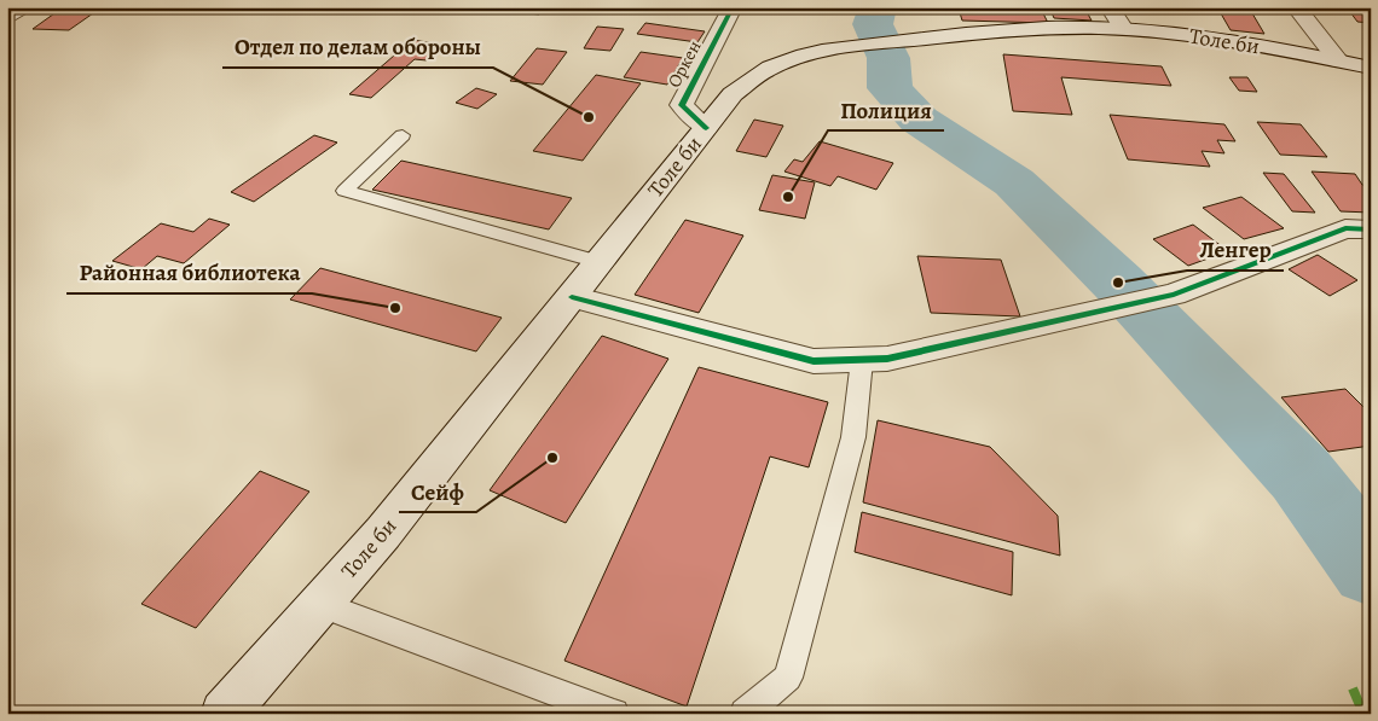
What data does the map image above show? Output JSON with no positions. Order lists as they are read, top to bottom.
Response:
{
  "streets": {
    "main road": ["Толе би", "Оркен"]
  },
  "crossings": [
    ["Толе би", "Оркен"]
  ],
  "places": [
    "Отдел по делам обороны",
    "Полиция",
    "Ленгер",
    "Районная библиотека",
    "Сейф"
  ]
}
